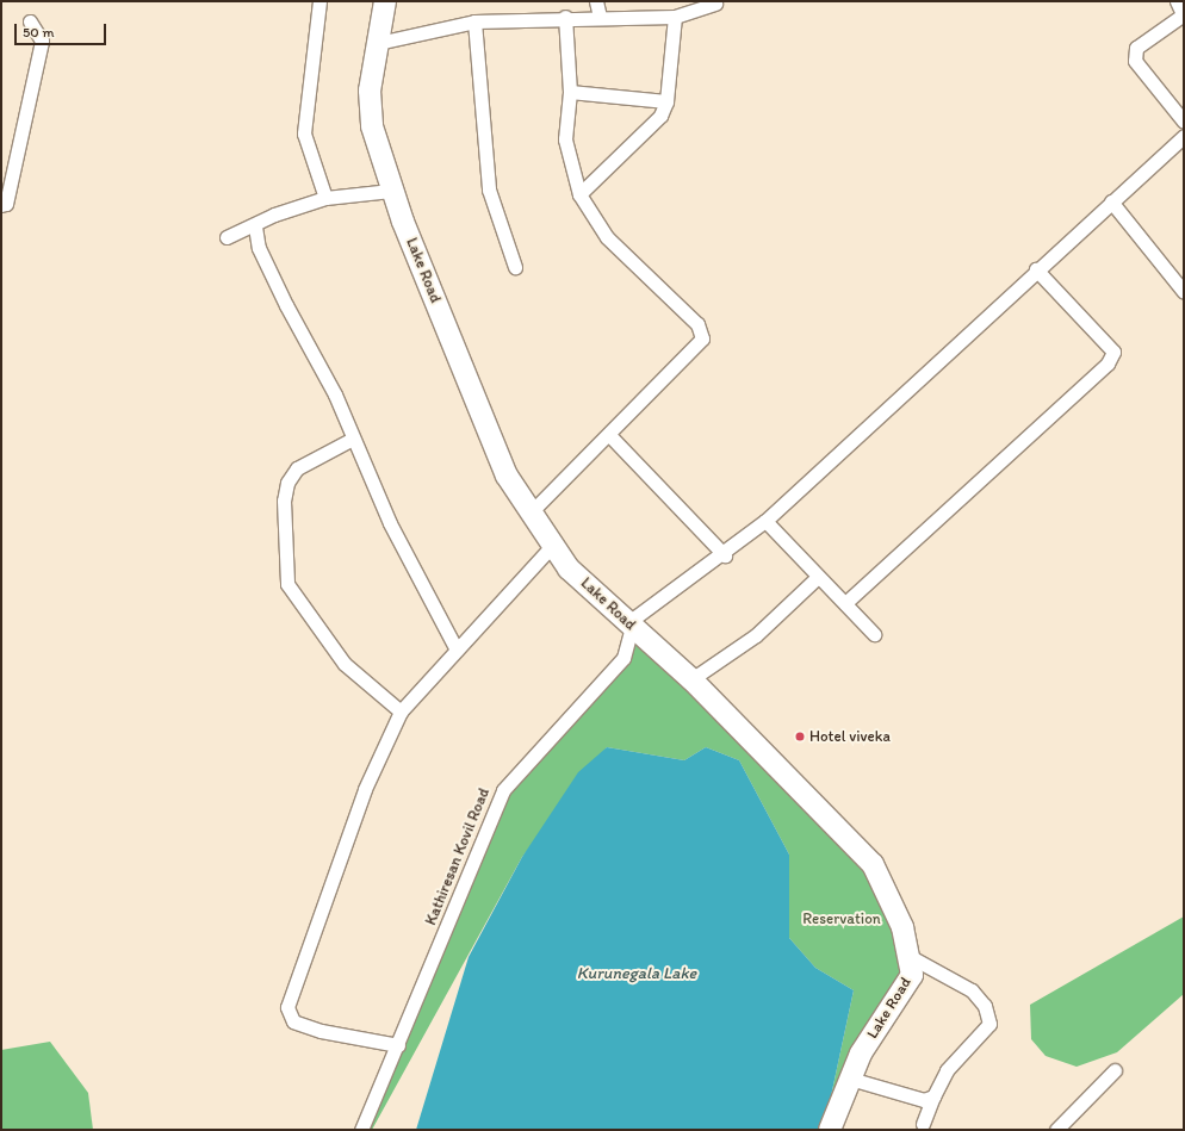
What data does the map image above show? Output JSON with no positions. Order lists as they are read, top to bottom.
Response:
{
  "streets": {
    "main road": ["Lake Road"],
    "street": ["Kathiresan Kovil Road"]
  },
  "crossings": [
    ["Lake Road", "Kathiresan Kovil Road"]
  ],
  "water": ["Kurunegala Lake"],
  "parks": ["Reservation"],
  "places": ["Hotel viveka"],
  "scale_bar": "50 m"
}
